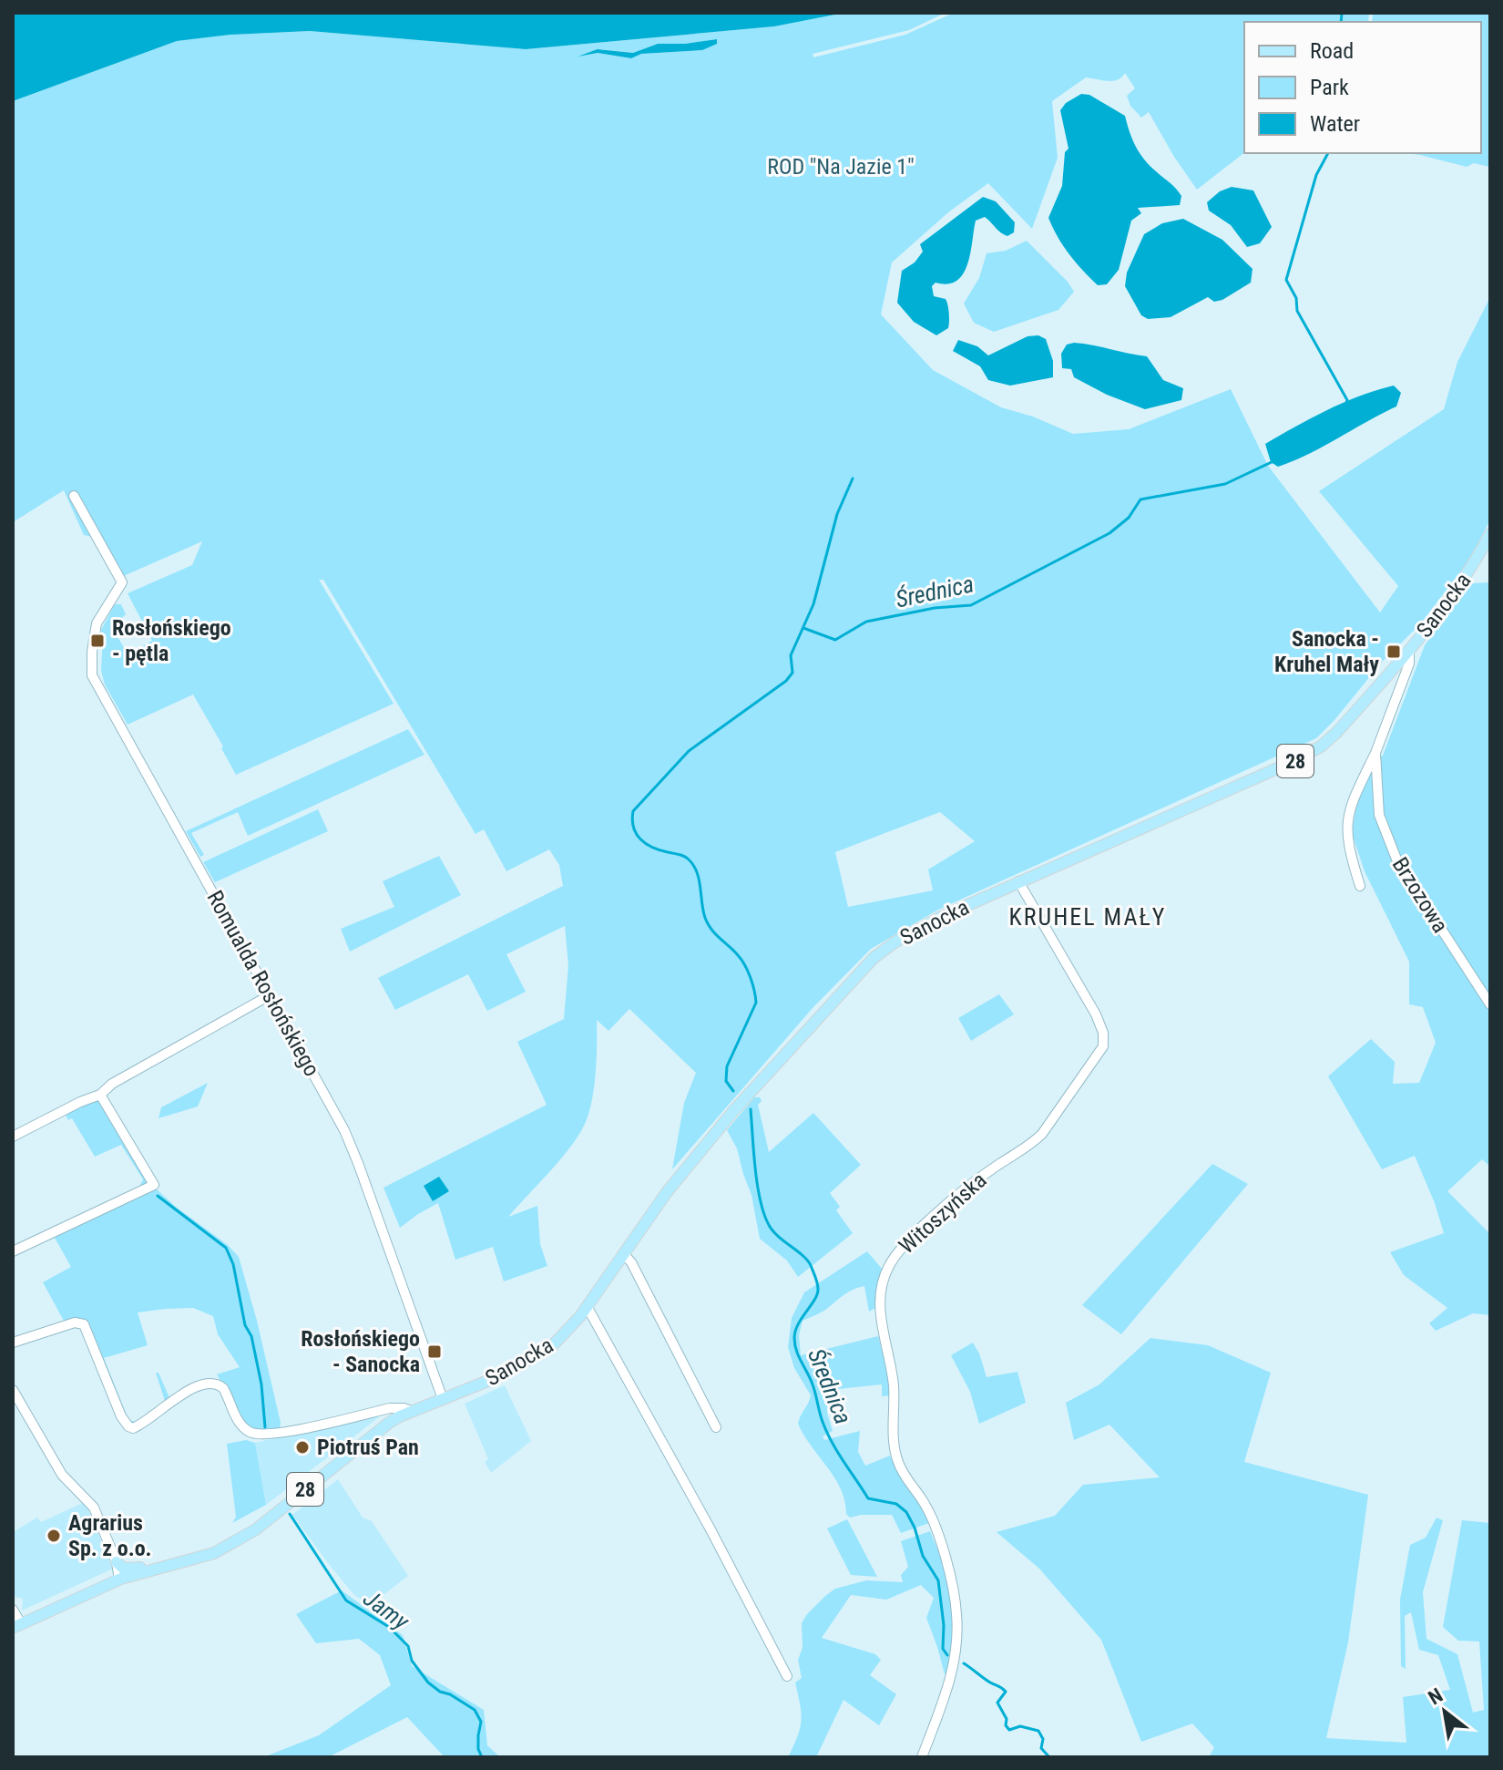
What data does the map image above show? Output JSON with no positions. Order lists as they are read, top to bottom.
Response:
{
  "streets": {
    "main road": ["Sanocka", "28"],
    "street": ["Brzozowa", "Romualda Rosłońskiego", "Witoszyńska"]
  },
  "crossings": [
    ["Sanocka", "28"],
    ["Sanocka", "Brzozowa"],
    ["Sanocka", "Romualda Rosłońskiego"],
    ["Sanocka", "Witoszyńska"],
    ["28", "Romualda Rosłońskiego"]
  ],
  "districts": ["KRUHEL MAŁY"],
  "water": ["Średnica", "Jamy"],
  "parks": ["ROD \"Na Jazie 1\""],
  "places": {
    "transit": ["Rosłońskiego - pętla", "Sanocka - Kruhel Mały", "Rosłońskiego - Sanocka"],
    "other": ["Piotruś Pan", "Agrarius Sp. z o.o."]
  },
  "legend": ["Road", "Park", "Water"],
  "north": "top left"
}
